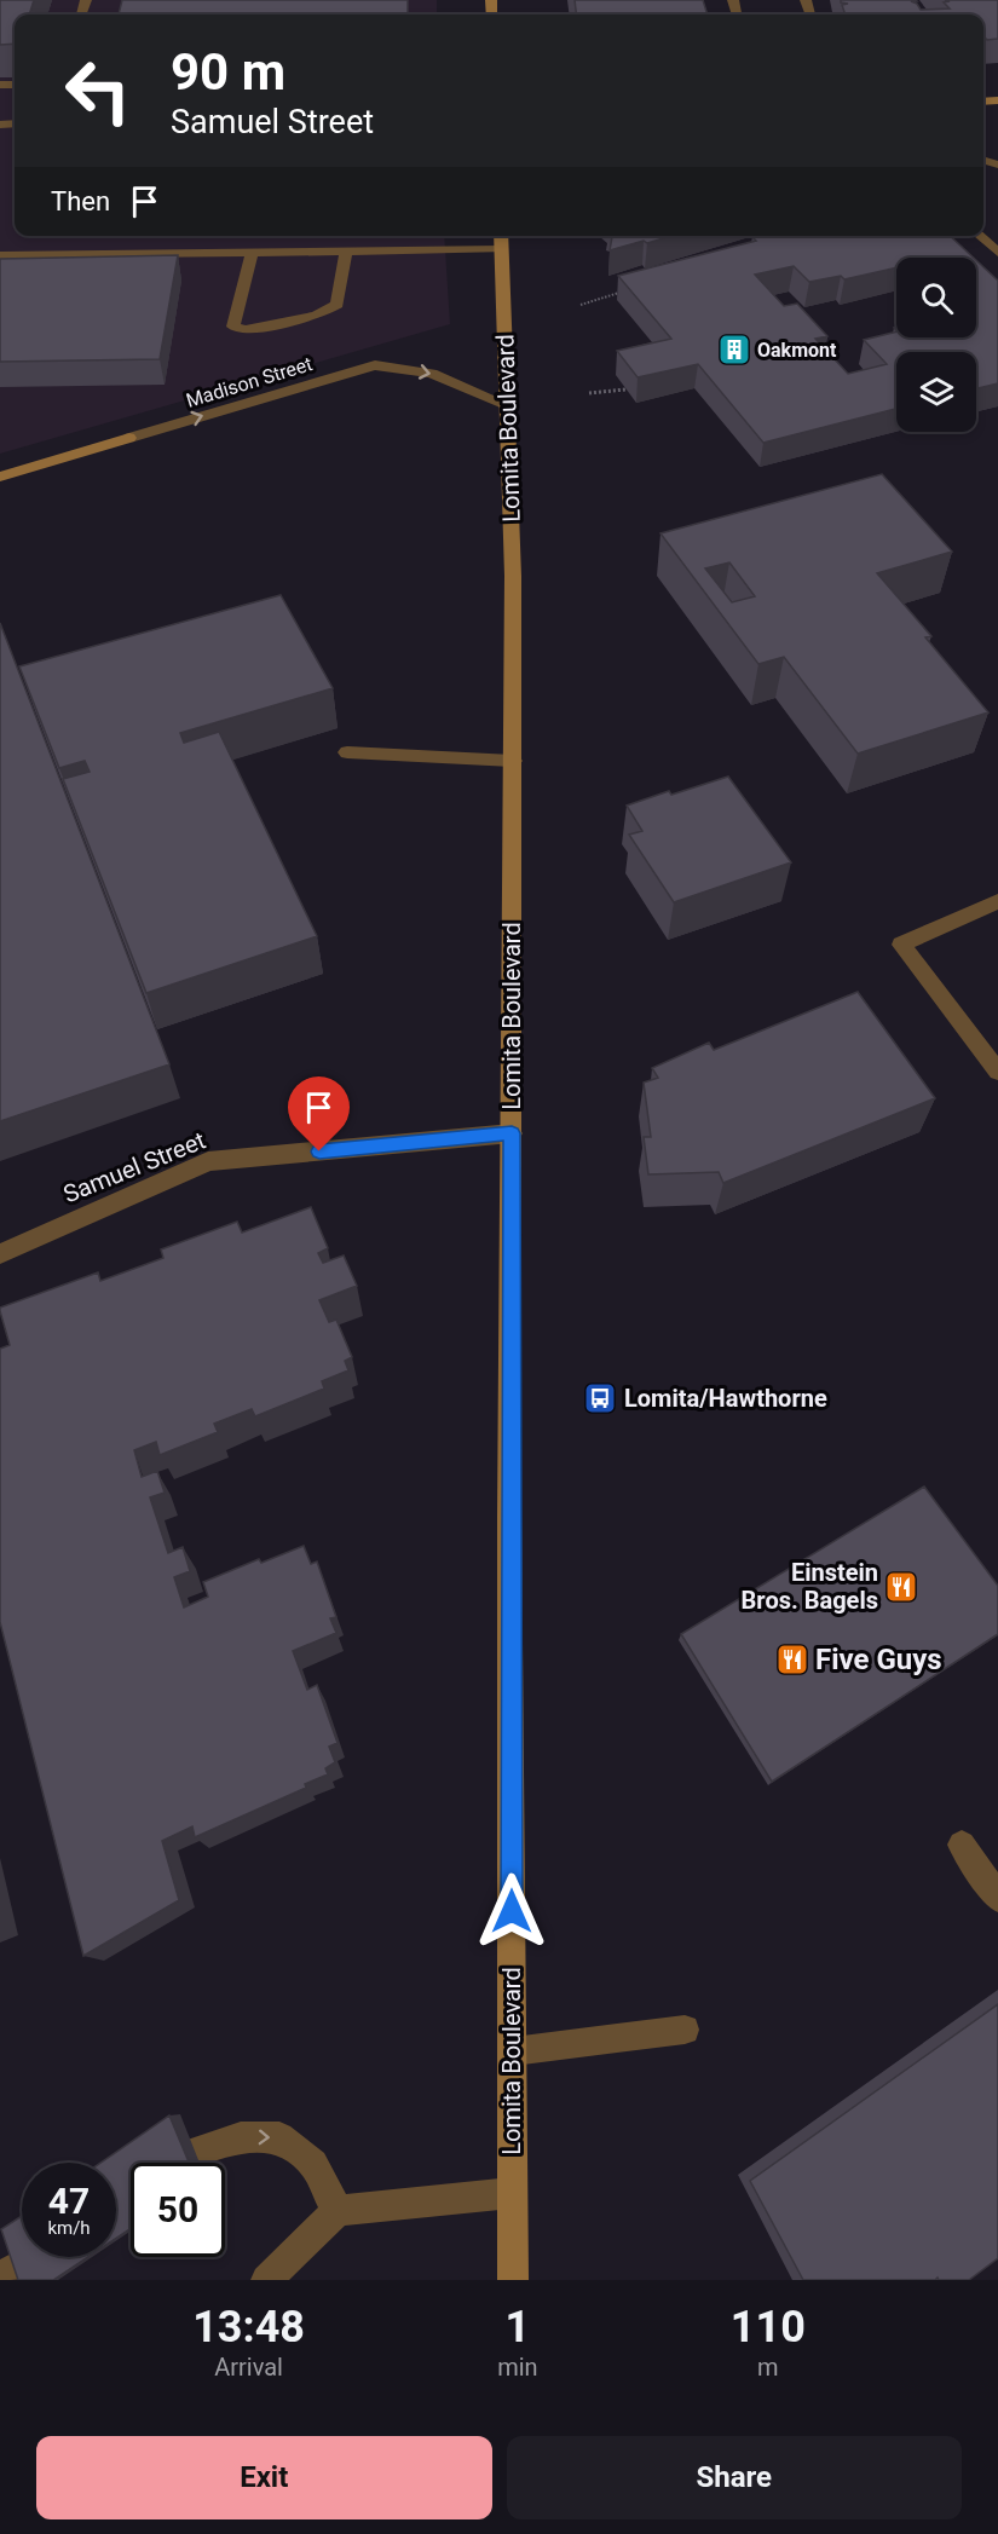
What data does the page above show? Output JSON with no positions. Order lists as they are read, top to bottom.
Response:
{
  "streets": {
    "main road": ["Madison Street", "Lomita Boulevard"],
    "street": ["Samuel Street"]
  },
  "crossings": [
    ["Madison Street", "Lomita Boulevard"],
    ["Lomita Boulevard", "Samuel Street"]
  ],
  "places": {
    "building": ["Oakmont"],
    "bus stop": ["Lomita/Hawthorne"],
    "restaurant": ["Einstein Bros. Bagels", "Five Guys"]
  },
  "page": {
    "turn": ["90 m", "Samuel Street"],
    "then": "Then",
    "speed": "47 km/h",
    "limit": "50",
    "eta": [
      "13:48",
      "Arrival",
      "1",
      "min",
      "110",
      "m"
    ],
    "buttons": ["Exit", "Share"]
  }
}
